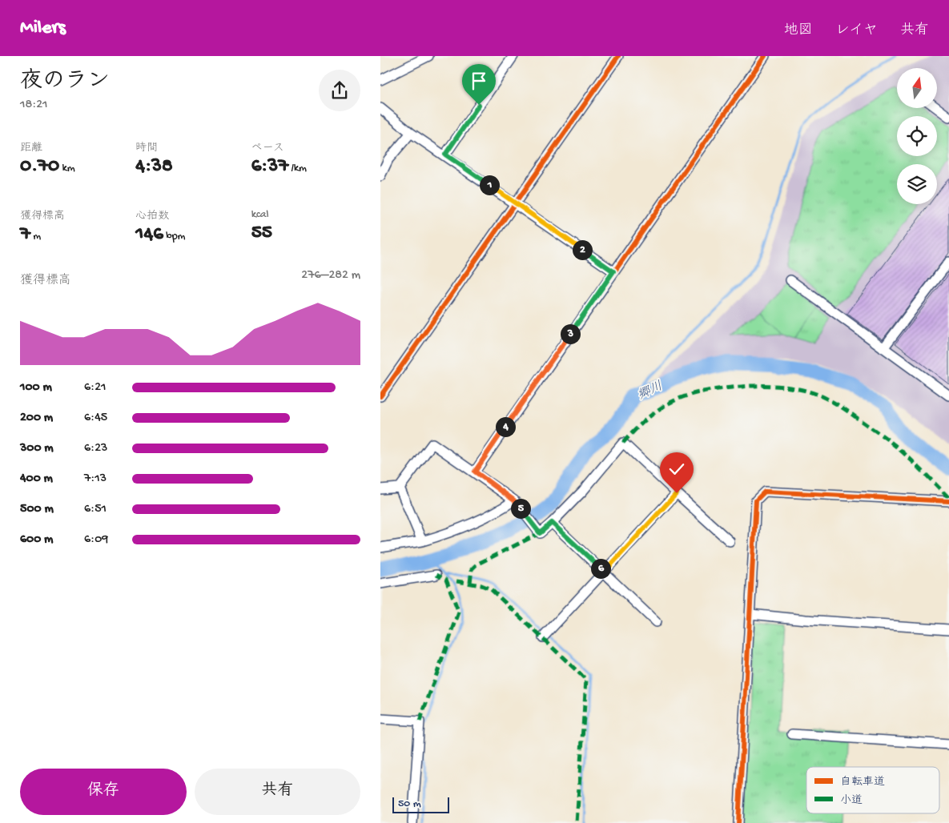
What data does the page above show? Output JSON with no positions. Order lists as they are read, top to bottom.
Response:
{
  "water": ["郷川"],
  "legend": ["自転車道", "小道"],
  "scale_bar": "50 m",
  "north": "top",
  "page": {
    "header": "Milers",
    "nav": ["地図", "レイヤ", "共有"],
    "heading": ["夜のラン", "18:21"],
    "stats": [
      ["距離", "0.70 km"],
      ["時間", "4:38"],
      ["ペース", "6:37 /km"],
      ["獲得標高", "7 m"],
      ["心拍数", "146 bpm"],
      ["kcal", "55"]
    ],
    "pins": [
      "1",
      "2",
      "3",
      "4",
      "5",
      "6"
    ],
    "chart": ["獲得標高", "276–282 m"],
    "list": [
      {
        "name": "100 m",
        "note": "6:21"
      },
      {
        "name": "200 m",
        "note": "6:45"
      },
      {
        "name": "300 m",
        "note": "6:23"
      },
      {
        "name": "400 m",
        "note": "7:13"
      },
      {
        "name": "500 m",
        "note": "6:51"
      },
      {
        "name": "600 m",
        "note": "6:09"
      }
    ],
    "buttons": ["保存", "共有"],
    "scale": "50 m"
  }
}
